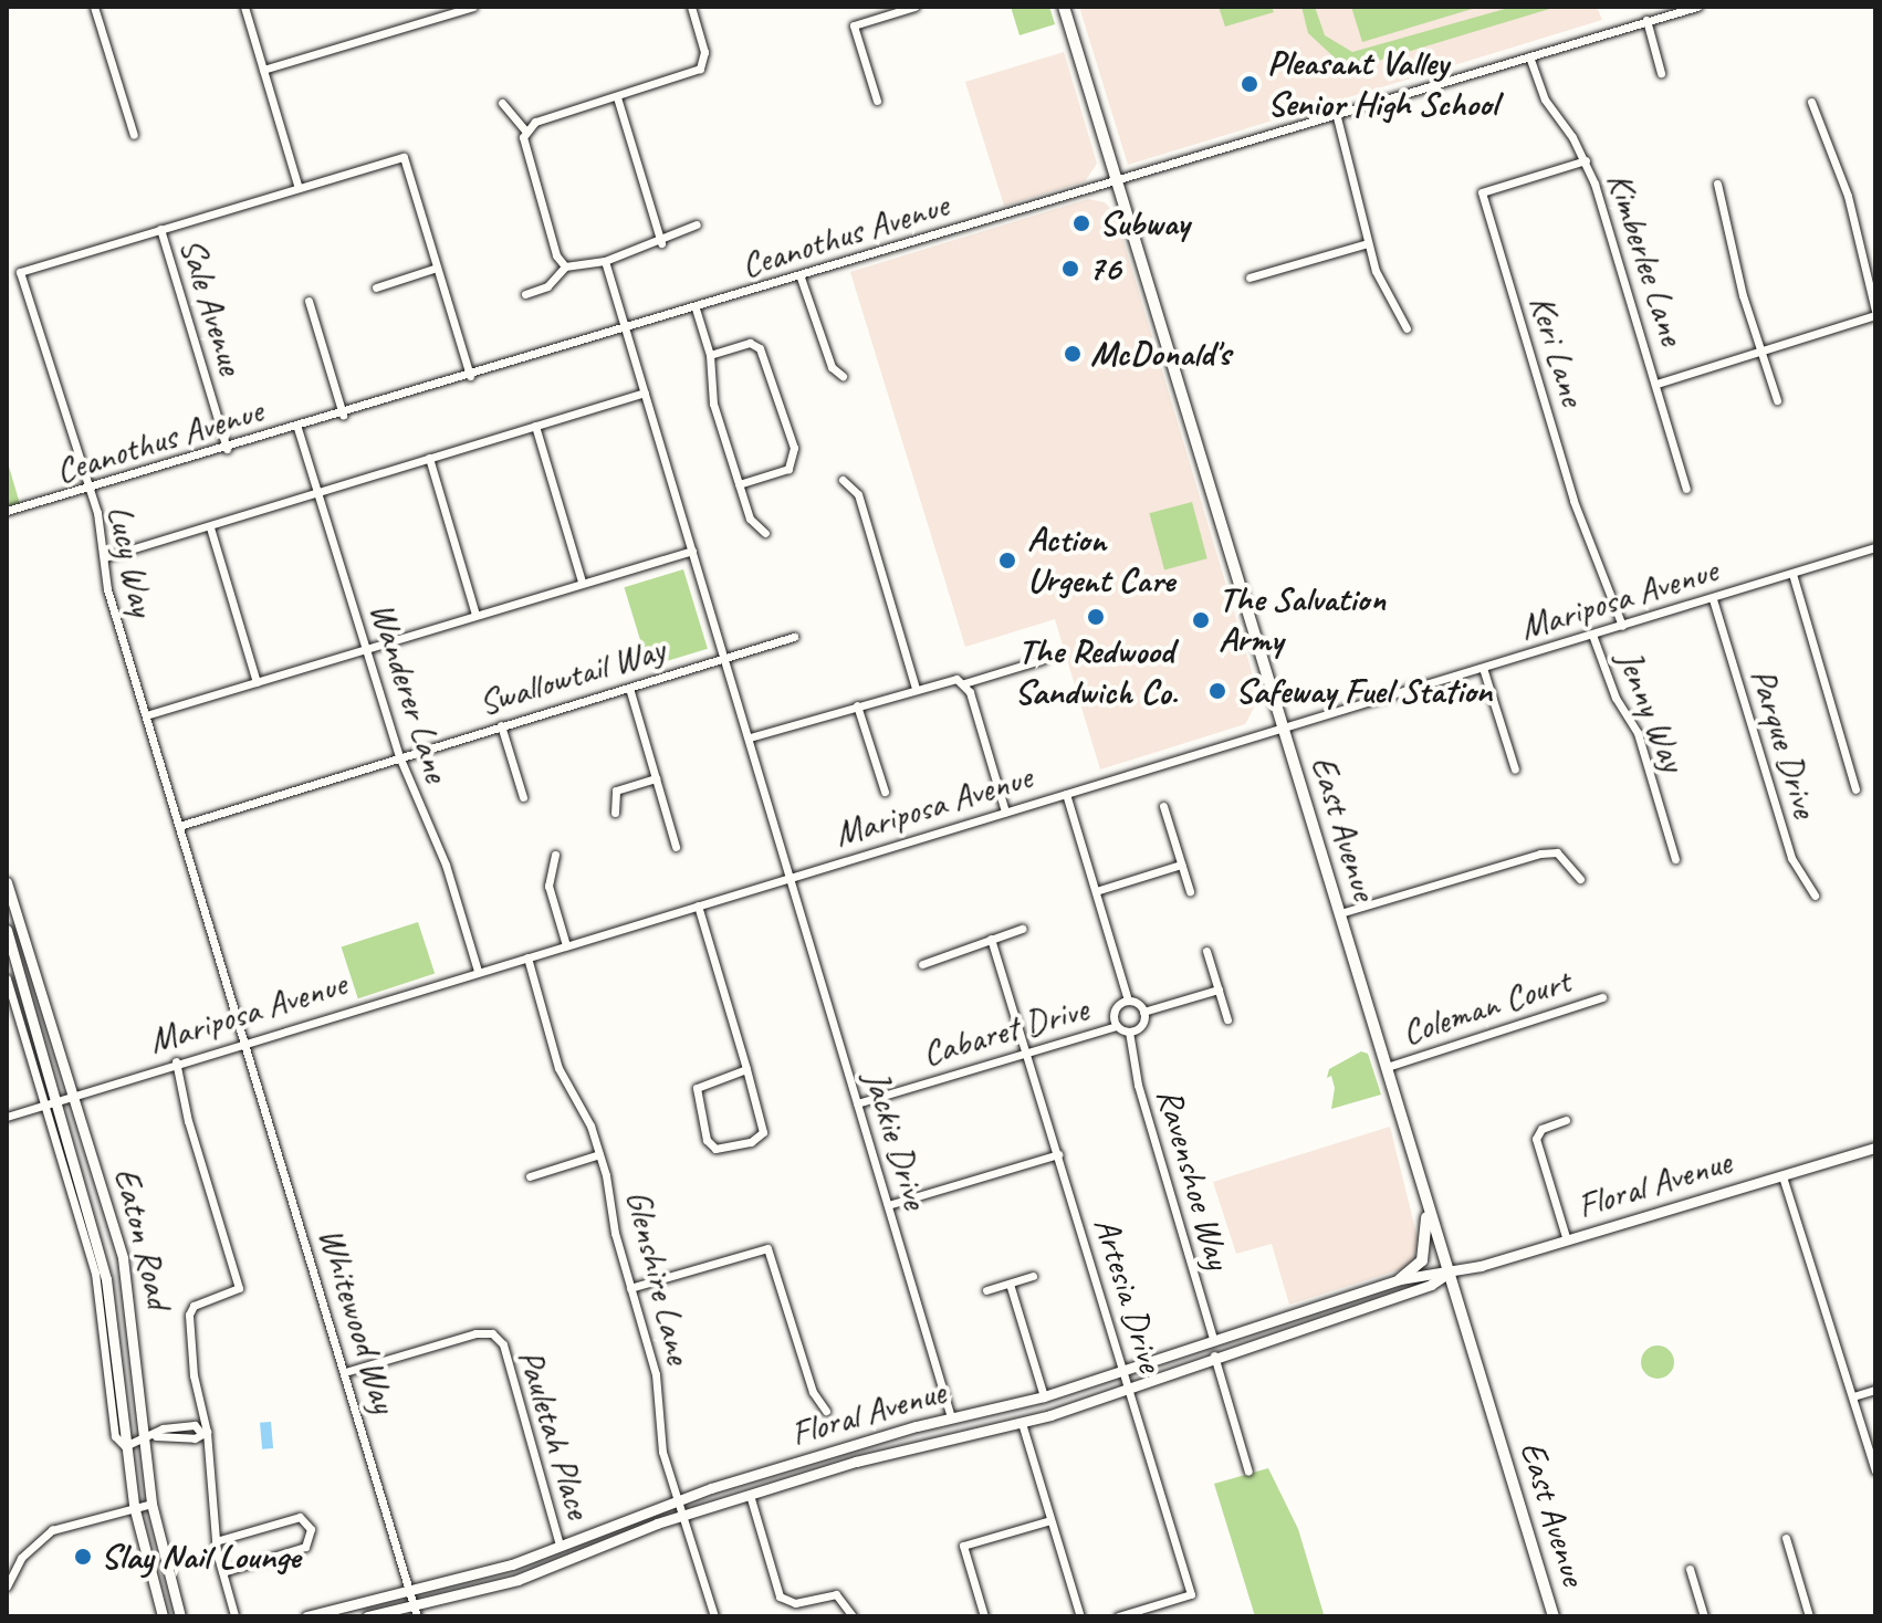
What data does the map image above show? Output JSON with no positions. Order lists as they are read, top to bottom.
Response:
{
  "streets": {
    "main road": ["East Avenue"],
    "street": [
      "Ceanothus Avenue",
      "Kimberlee Lane",
      "Sale Avenue",
      "Keri Lane",
      "Lucy Way",
      "Mariposa Avenue",
      "Swallowtail Way",
      "Wanderer Lane",
      "Jenny Way",
      "Parque Drive",
      "Coleman Court",
      "Cabaret Drive",
      "Jackie Drive",
      "Ravenshoe Way",
      "Floral Avenue",
      "Eaton Road",
      "Glenshire Lane",
      "Artesia Drive",
      "Whitewood Way",
      "Pauletah Place"
    ]
  },
  "crossings": [
    ["Ceanothus Avenue", "Kimberlee Lane"],
    ["Ceanothus Avenue", "Sale Avenue"],
    ["Ceanothus Avenue", "Lucy Way"],
    ["Ceanothus Avenue", "Wanderer Lane"],
    ["Ceanothus Avenue", "East Avenue"],
    ["Ceanothus Avenue", "Jackie Drive"],
    ["Kimberlee Lane", "Keri Lane"],
    ["Sale Avenue", "Lucy Way"],
    ["Keri Lane", "Mariposa Avenue"],
    ["Lucy Way", "Mariposa Avenue"],
    ["Lucy Way", "Swallowtail Way"],
    ["Lucy Way", "Whitewood Way"],
    ["Mariposa Avenue", "Wanderer Lane"],
    ["Mariposa Avenue", "Jenny Way"],
    ["Mariposa Avenue", "Parque Drive"],
    ["Mariposa Avenue", "East Avenue"],
    ["Mariposa Avenue", "Jackie Drive"],
    ["Mariposa Avenue", "Eaton Road"],
    ["Mariposa Avenue", "Glenshire Lane"],
    ["Mariposa Avenue", "Whitewood Way"],
    ["Swallowtail Way", "Wanderer Lane"],
    ["Swallowtail Way", "Jackie Drive"],
    ["East Avenue", "Coleman Court"],
    ["East Avenue", "Floral Avenue"],
    ["Cabaret Drive", "Jackie Drive"],
    ["Cabaret Drive", "Ravenshoe Way"],
    ["Cabaret Drive", "Artesia Drive"],
    ["Jackie Drive", "Floral Avenue"],
    ["Ravenshoe Way", "Floral Avenue"],
    ["Floral Avenue", "Glenshire Lane"],
    ["Floral Avenue", "Artesia Drive"],
    ["Floral Avenue", "Whitewood Way"],
    ["Floral Avenue", "Pauletah Place"],
    ["Whitewood Way", "Pauletah Place"]
  ],
  "places": [
    "Pleasant Valley Senior High School",
    "Subway",
    "76",
    "McDonald's",
    "Action Urgent Care",
    "The Redwood Sandwich Co.",
    "The Salvation Army",
    "Safeway Fuel Station",
    "Slay Nail Lounge"
  ]
}
